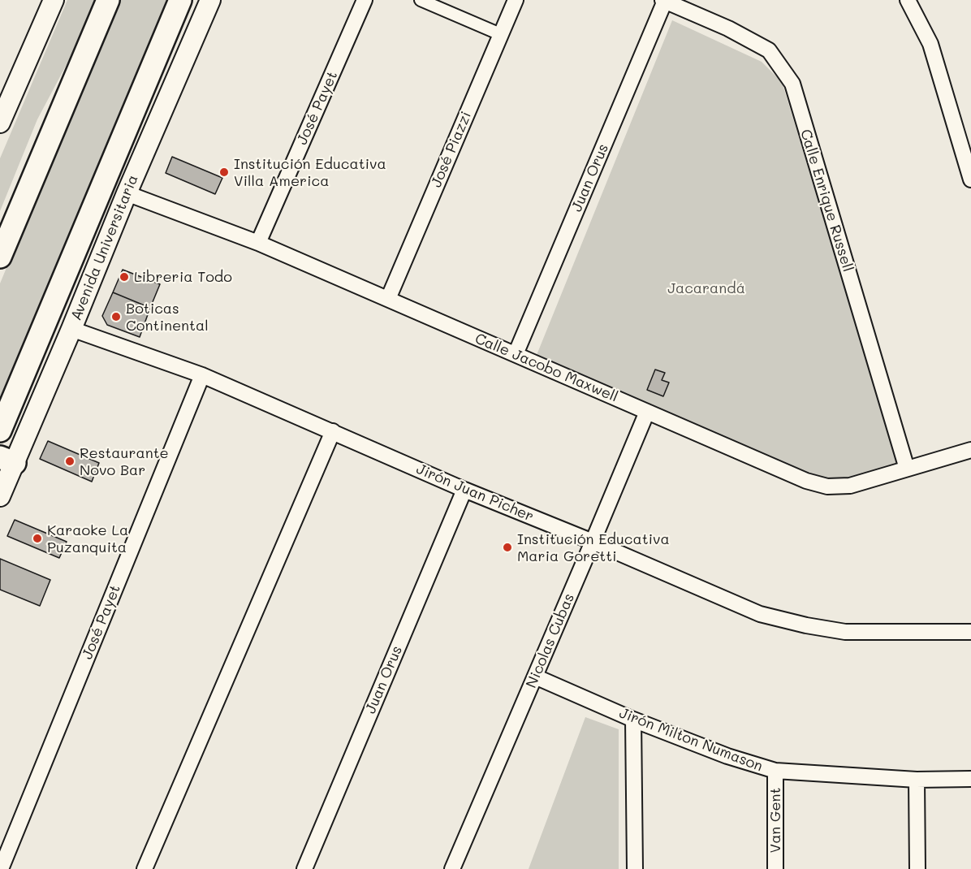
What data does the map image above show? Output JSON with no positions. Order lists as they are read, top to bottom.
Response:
{
  "streets": {
    "main road": ["Avenida Universitaria"],
    "street": [
      "José Payet",
      "José Piazzi",
      "Juan Orus",
      "Calle Enrique Russell",
      "Calle Jacobo Maxwell",
      "Jirón Juan Picher",
      "Nicolas Cubas",
      "Jirón Milton Numason",
      "Van Gent"
    ]
  },
  "crossings": [
    ["José Payet", "Calle Jacobo Maxwell"],
    ["José Payet", "Jirón Juan Picher"],
    ["José Piazzi", "Calle Jacobo Maxwell"],
    ["Juan Orus", "Calle Enrique Russell"],
    ["Juan Orus", "Calle Jacobo Maxwell"],
    ["Juan Orus", "Jirón Juan Picher"],
    ["Calle Enrique Russell", "Calle Jacobo Maxwell"],
    ["Avenida Universitaria", "Calle Jacobo Maxwell"],
    ["Avenida Universitaria", "Jirón Juan Picher"],
    ["Calle Jacobo Maxwell", "Nicolas Cubas"],
    ["Jirón Juan Picher", "Nicolas Cubas"],
    ["Nicolas Cubas", "Jirón Milton Numason"],
    ["Jirón Milton Numason", "Van Gent"]
  ],
  "parks": ["Jacarandá"],
  "places": [
    "Institución Educativa Villa America",
    "Libreria Todo",
    "Boticas Continental",
    "Restaurante Novo Bar",
    "Karaoke La Puzanquita",
    "Institución Educativa Maria Goretti"
  ]
}
